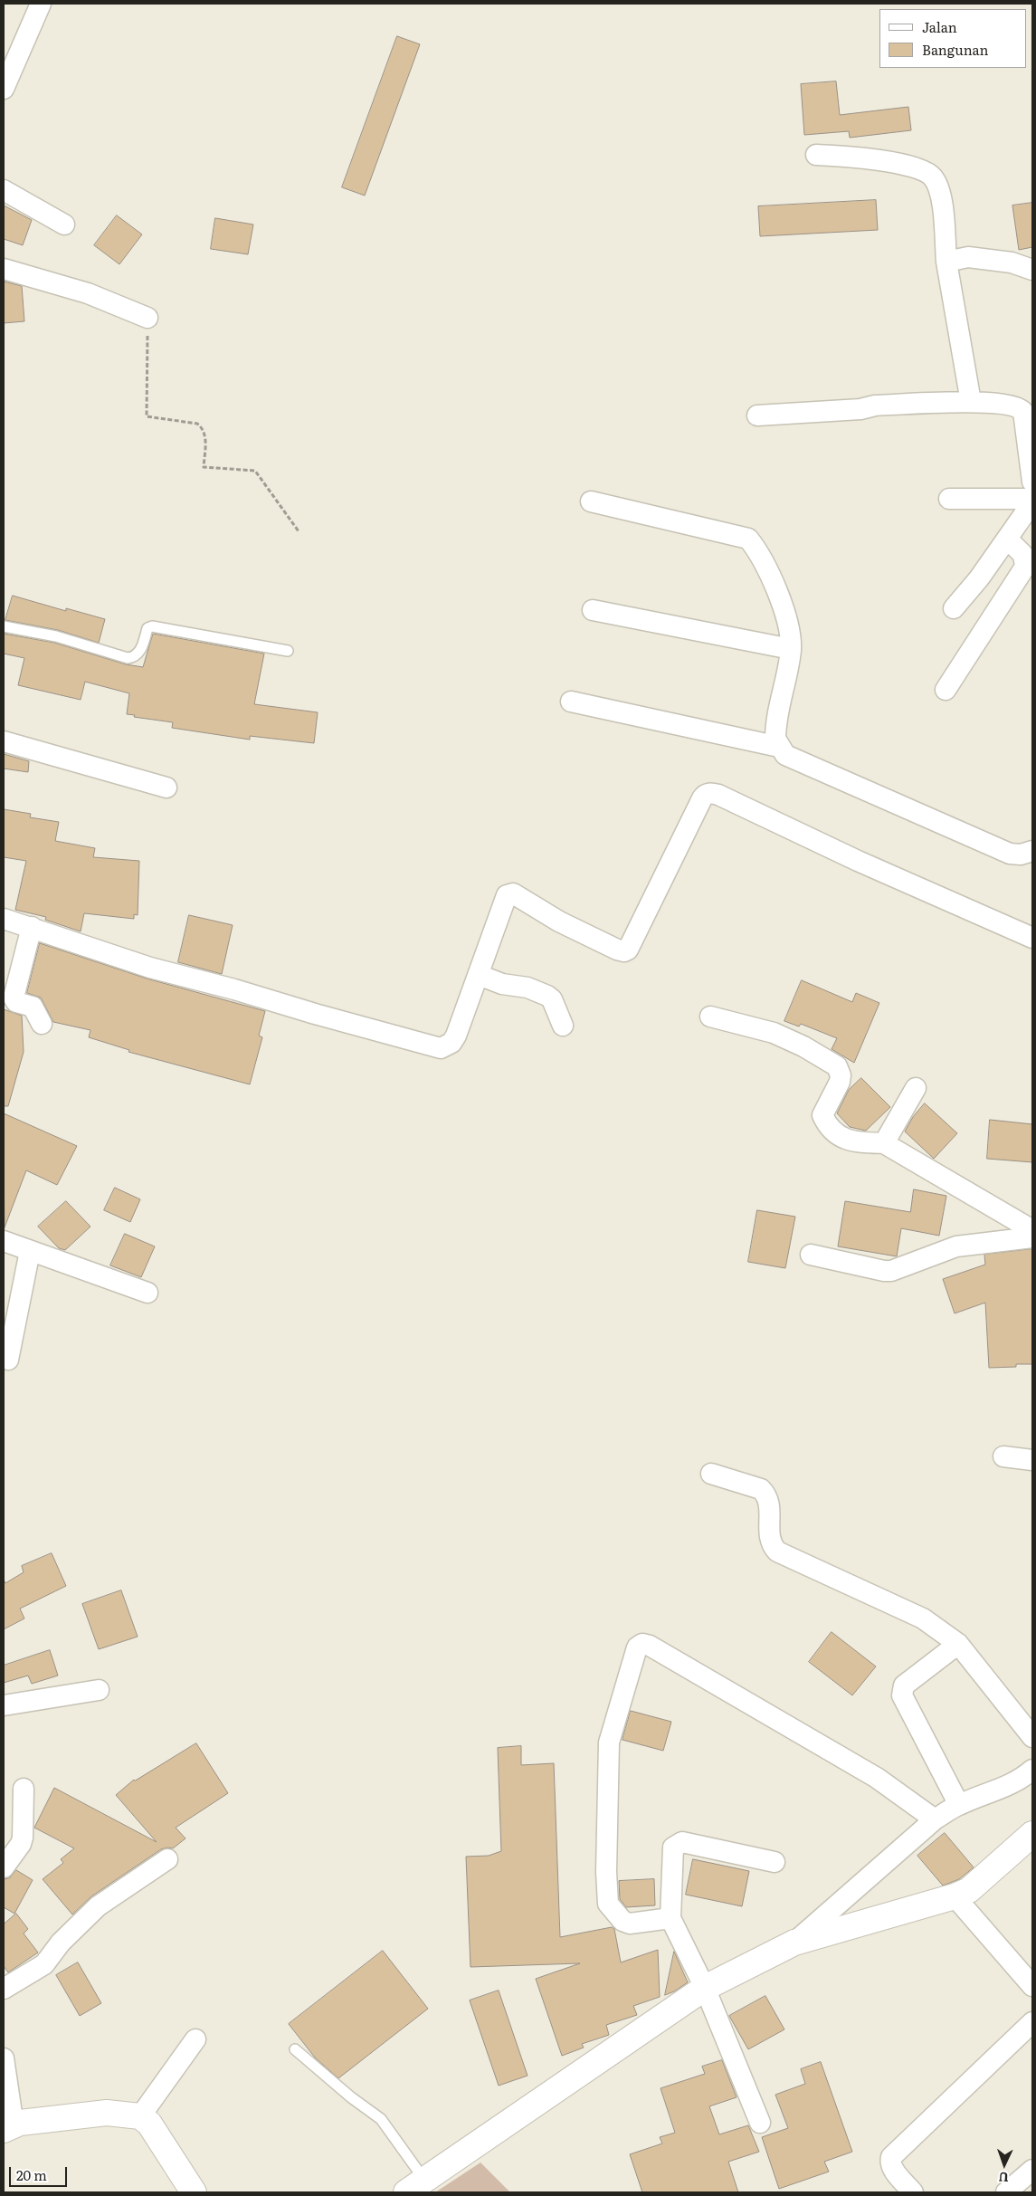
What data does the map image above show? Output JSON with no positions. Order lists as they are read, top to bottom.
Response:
{
  "legend": ["Jalan", "Bangunan"],
  "scale_bar": "20 m",
  "north": "bottom"
}
